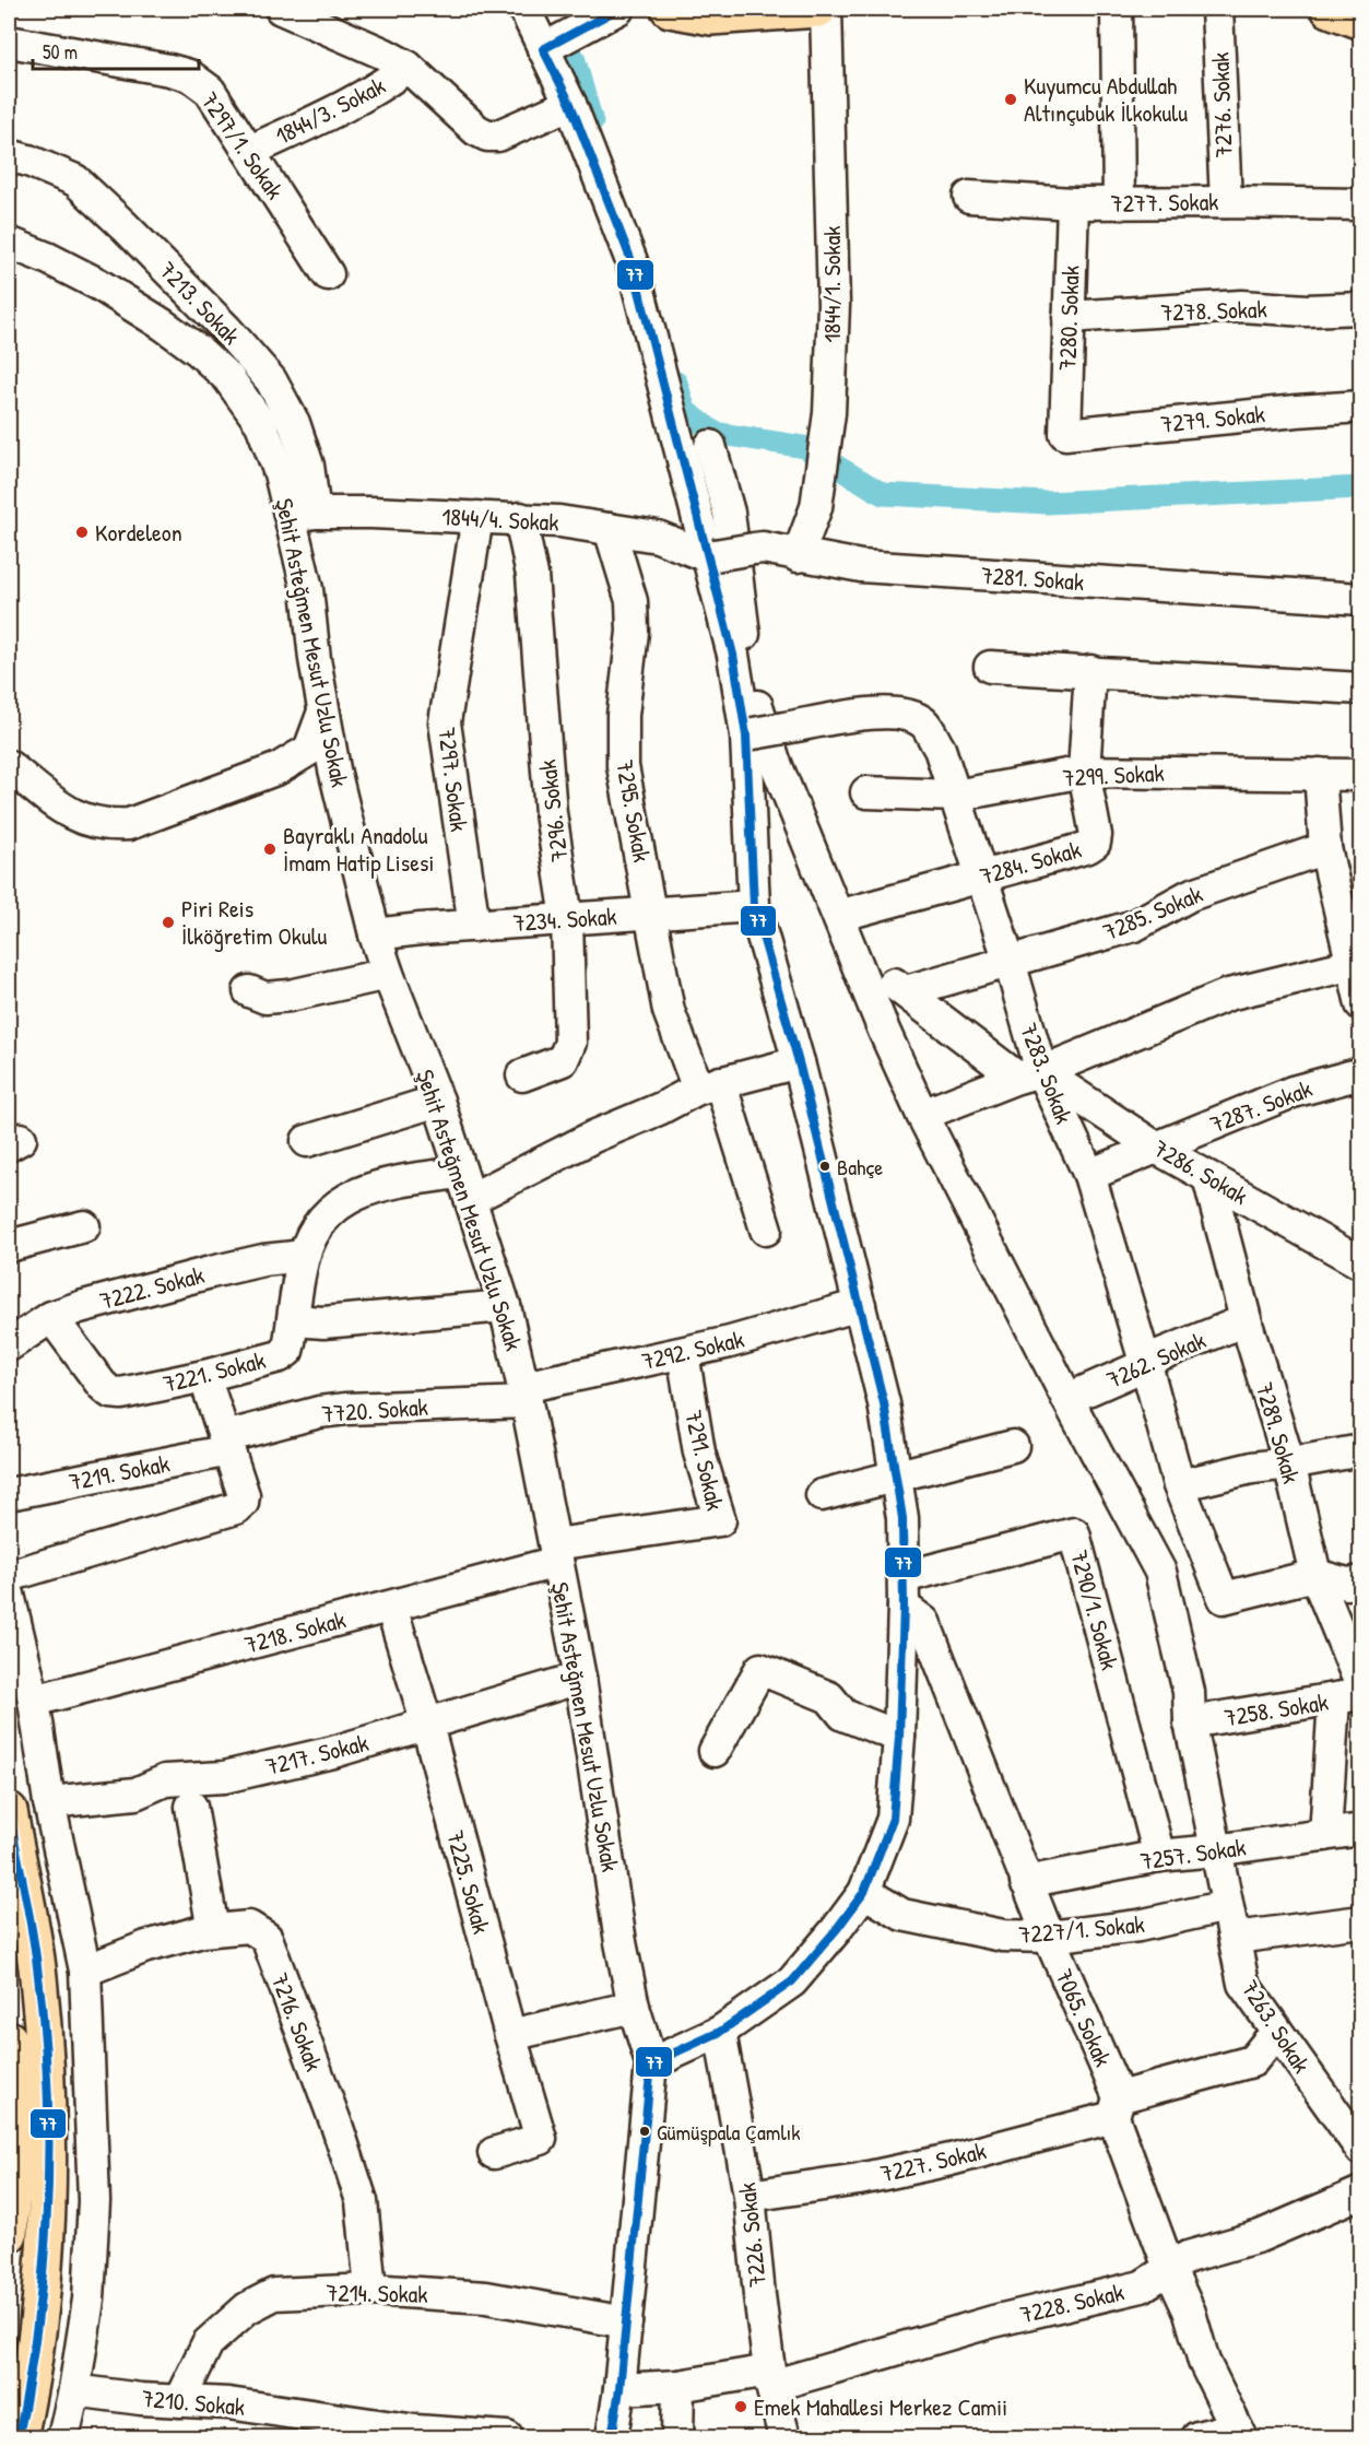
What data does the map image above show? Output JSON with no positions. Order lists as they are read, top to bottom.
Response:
{
  "streets": {
    "street": [
      "7276. Sokak",
      "1844/3. Sokak",
      "7297/1. Sokak",
      "7277. Sokak",
      "1844/1. Sokak",
      "7213. Sokak",
      "7278. Sokak",
      "7280. Sokak",
      "7279. Sokak",
      "1844/4. Sokak",
      "7281. Sokak",
      "Şehit Asteğmen Mesut Uzlu Sokak",
      "7299. Sokak",
      "7297. Sokak",
      "7296. Sokak",
      "7295. Sokak",
      "7284. Sokak",
      "7285. Sokak",
      "7234. Sokak",
      "7283. Sokak",
      "7287. Sokak",
      "7286. Sokak",
      "7222. Sokak",
      "7292. Sokak",
      "7262. Sokak",
      "7221. Sokak",
      "7720. Sokak",
      "7289. Sokak",
      "7291. Sokak",
      "7219. Sokak",
      "7290/1. Sokak",
      "7218. Sokak",
      "7258. Sokak",
      "7217. Sokak",
      "7257. Sokak",
      "7225. Sokak",
      "7227/1. Sokak",
      "7065. Sokak",
      "7216. Sokak",
      "7263. Sokak",
      "7227. Sokak",
      "7226. Sokak",
      "7214. Sokak",
      "7228. Sokak",
      "7210. Sokak"
    ]
  },
  "crossings": [
    ["7276. Sokak", "7277. Sokak"],
    ["1844/3. Sokak", "7297/1. Sokak"],
    ["7277. Sokak", "7280. Sokak"],
    ["1844/1. Sokak", "7281. Sokak"],
    ["7213. Sokak", "1844/4. Sokak"],
    ["7213. Sokak", "Şehit Asteğmen Mesut Uzlu Sokak"],
    ["7278. Sokak", "7280. Sokak"],
    ["7280. Sokak", "7279. Sokak"],
    ["1844/4. Sokak", "7281. Sokak"],
    ["1844/4. Sokak", "Şehit Asteğmen Mesut Uzlu Sokak"],
    ["1844/4. Sokak", "7297. Sokak"],
    ["1844/4. Sokak", "7296. Sokak"],
    ["1844/4. Sokak", "7295. Sokak"],
    ["Şehit Asteğmen Mesut Uzlu Sokak", "7234. Sokak"],
    ["Şehit Asteğmen Mesut Uzlu Sokak", "7292. Sokak"],
    ["Şehit Asteğmen Mesut Uzlu Sokak", "7720. Sokak"],
    ["Şehit Asteğmen Mesut Uzlu Sokak", "7291. Sokak"],
    ["Şehit Asteğmen Mesut Uzlu Sokak", "7218. Sokak"],
    ["Şehit Asteğmen Mesut Uzlu Sokak", "7217. Sokak"],
    ["Şehit Asteğmen Mesut Uzlu Sokak", "7214. Sokak"],
    ["Şehit Asteğmen Mesut Uzlu Sokak", "7228. Sokak"],
    ["7299. Sokak", "7284. Sokak"],
    ["7299. Sokak", "7283. Sokak"],
    ["7297. Sokak", "7234. Sokak"],
    ["7296. Sokak", "7234. Sokak"],
    ["7295. Sokak", "7234. Sokak"],
    ["7284. Sokak", "7283. Sokak"],
    ["7284. Sokak", "7263. Sokak"],
    ["7285. Sokak", "7283. Sokak"],
    ["7285. Sokak", "7286. Sokak"],
    ["7283. Sokak", "7287. Sokak"],
    ["7283. Sokak", "7286. Sokak"],
    ["7283. Sokak", "7262. Sokak"],
    ["7283. Sokak", "7289. Sokak"],
    ["7287. Sokak", "7286. Sokak"],
    ["7286. Sokak", "7289. Sokak"],
    ["7286. Sokak", "7263. Sokak"],
    ["7222. Sokak", "7221. Sokak"],
    ["7292. Sokak", "7720. Sokak"],
    ["7292. Sokak", "7291. Sokak"],
    ["7262. Sokak", "7289. Sokak"],
    ["7262. Sokak", "7263. Sokak"],
    ["7720. Sokak", "7219. Sokak"],
    ["7289. Sokak", "7258. Sokak"],
    ["7291. Sokak", "7218. Sokak"],
    ["7290/1. Sokak", "7257. Sokak"],
    ["7218. Sokak", "7225. Sokak"],
    ["7258. Sokak", "7263. Sokak"],
    ["7217. Sokak", "7225. Sokak"],
    ["7257. Sokak", "7065. Sokak"],
    ["7257. Sokak", "7263. Sokak"],
    ["7227/1. Sokak", "7065. Sokak"],
    ["7227/1. Sokak", "7263. Sokak"],
    ["7065. Sokak", "7227. Sokak"],
    ["7065. Sokak", "7228. Sokak"],
    ["7216. Sokak", "7214. Sokak"],
    ["7263. Sokak", "7227. Sokak"],
    ["7227. Sokak", "7226. Sokak"],
    ["7226. Sokak", "7228. Sokak"],
    ["7214. Sokak", "7210. Sokak"]
  ],
  "places": [
    "Kuyumcu Abdullah Altınçubuk İlkokulu",
    "Kordeleon",
    "Bayraklı Anadolu İmam Hatip Lisesi",
    "Piri Reis İlköğretim Okulu",
    "Bahçe",
    "Gümüşpala Çamlık",
    "Emek Mahallesi Merkez Camii"
  ],
  "lines": ["transit line 77"],
  "scale_bar": "50 m"
}
